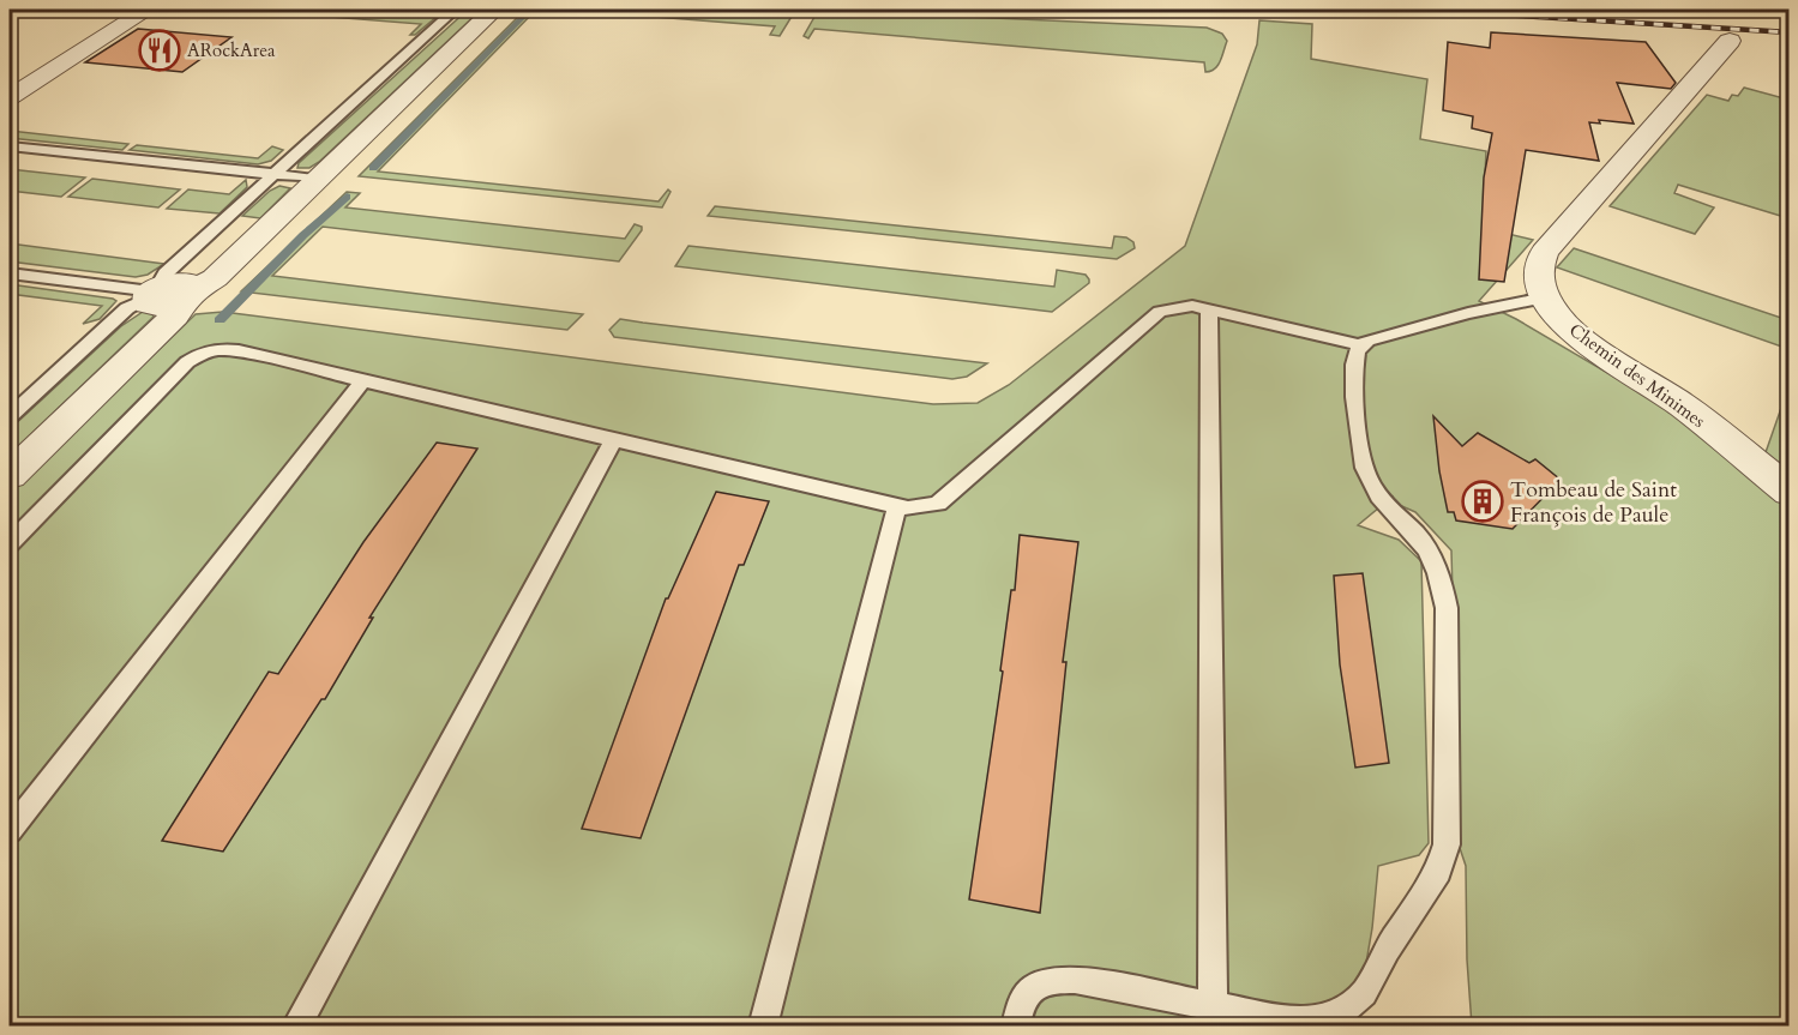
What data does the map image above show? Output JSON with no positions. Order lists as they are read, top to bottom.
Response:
{
  "streets": {
    "street": ["Chemin des Minimes"]
  },
  "places": {
    "restaurant": ["ARockArea"],
    "building": ["Tombeau de Saint François de Paule"]
  }
}
